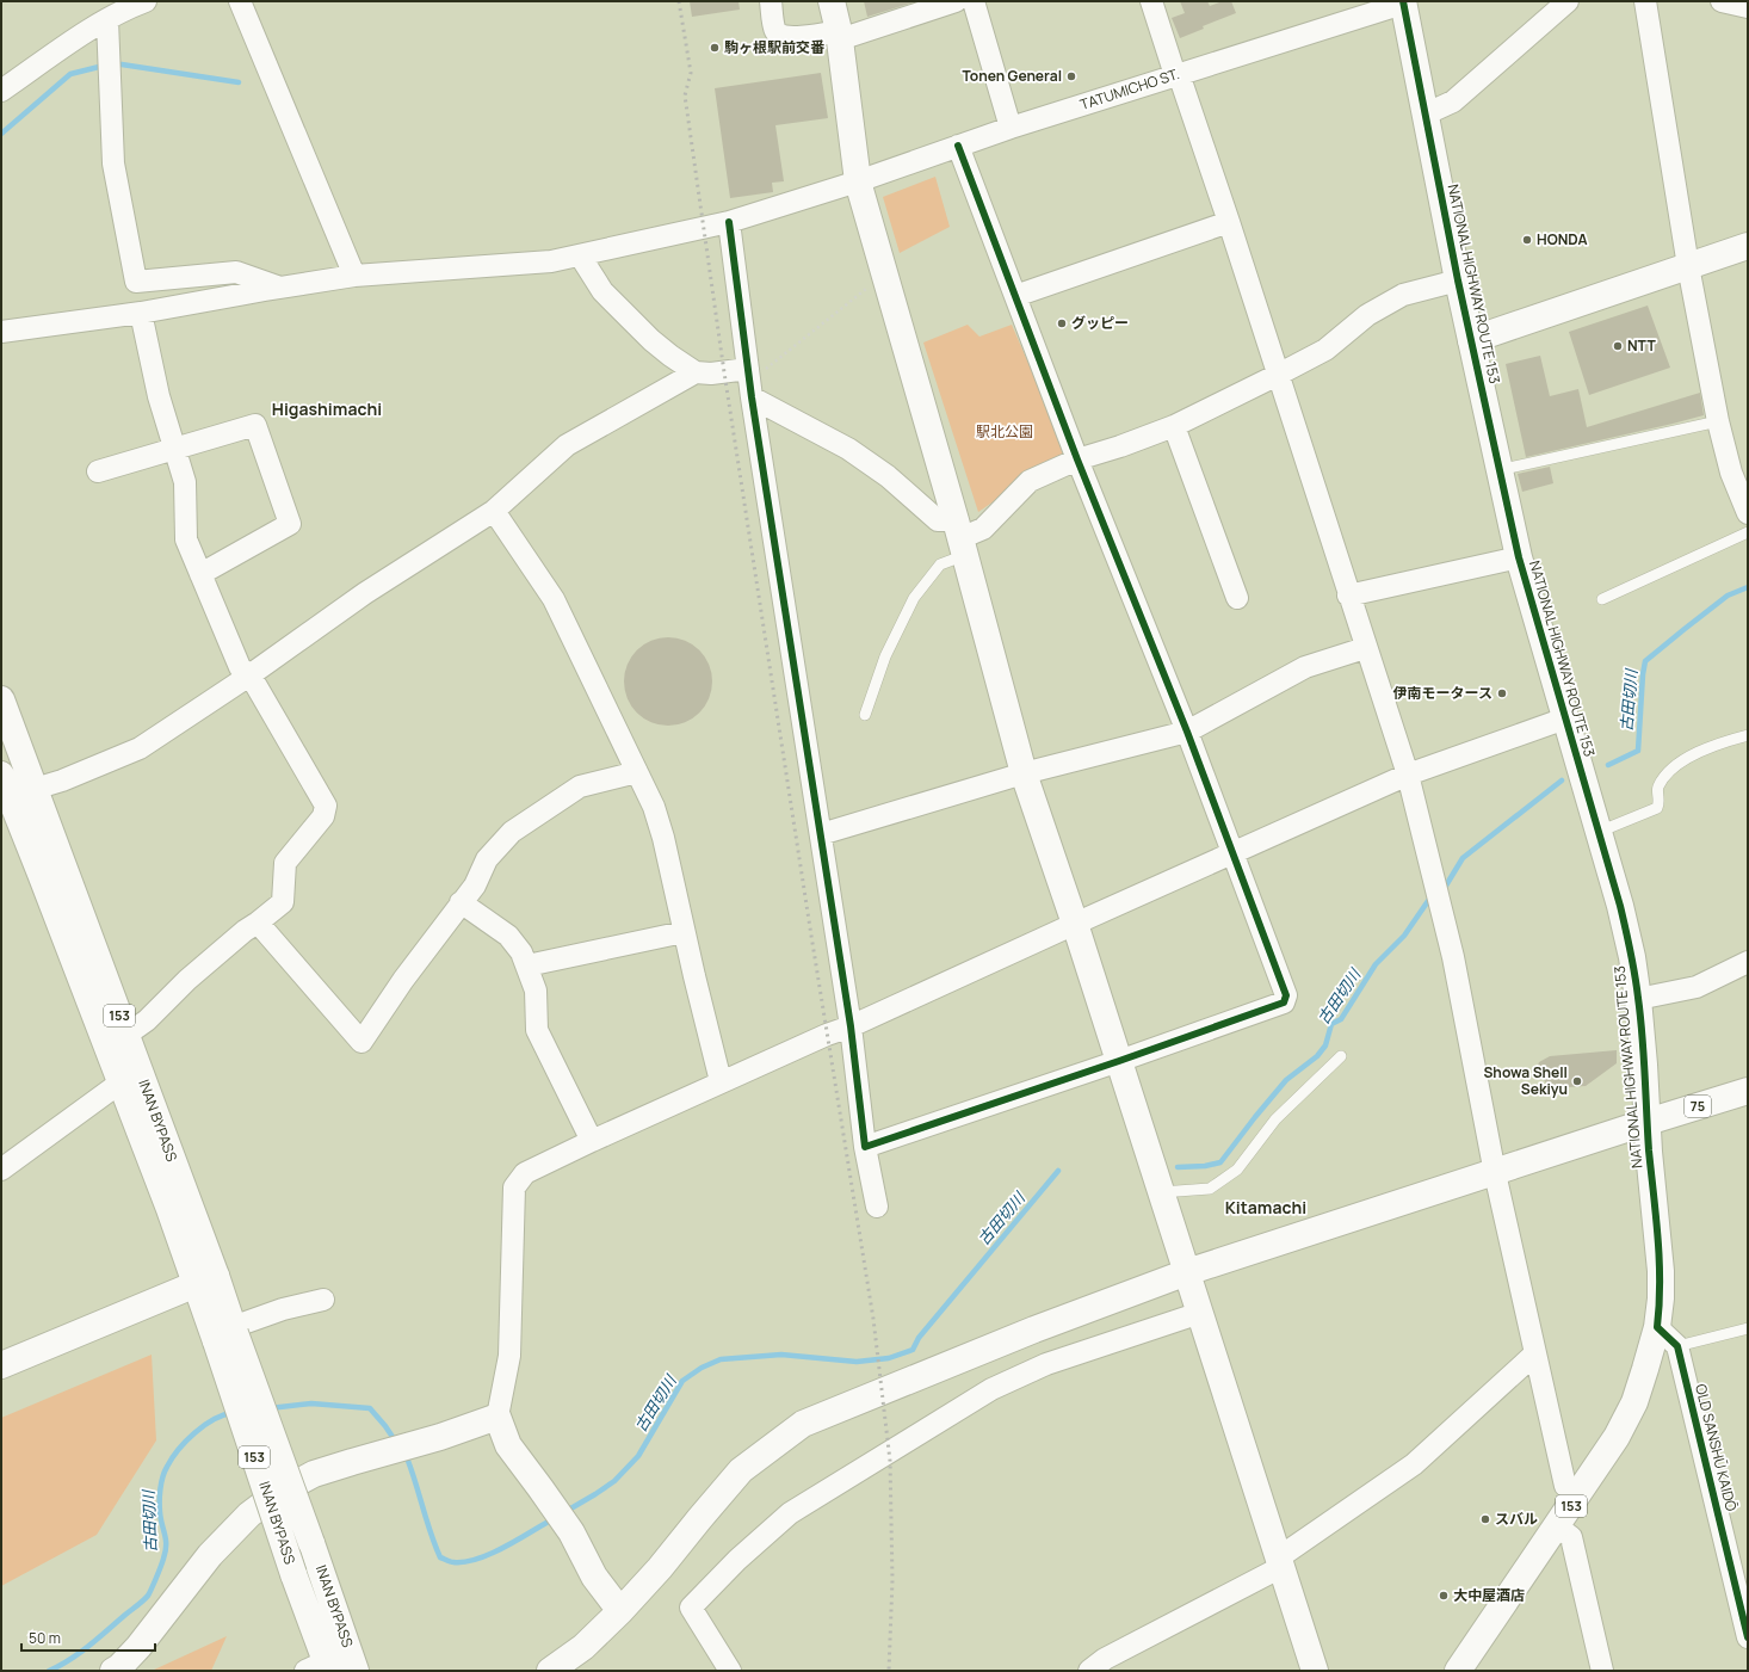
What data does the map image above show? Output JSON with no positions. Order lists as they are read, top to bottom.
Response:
{
  "streets": {
    "main road": [
      "NATIONAL HIGHWAY ROUTE 153",
      "153",
      "75",
      "INAN BYPASS"
    ],
    "street": ["TATUMICHO ST.", "OLD SANSHŪ KAIDŌ"]
  },
  "crossings": [
    ["TATUMICHO ST.", "NATIONAL HIGHWAY ROUTE 153"],
    ["NATIONAL HIGHWAY ROUTE 153", "75"]
  ],
  "districts": ["Higashimachi", "Kitamachi"],
  "water": ["古田切川"],
  "parks": ["駅北公園"],
  "places": [
    "駒ヶ根駅前交番",
    "Tonen General",
    "HONDA",
    "グッピー",
    "NTT",
    "伊南モータース",
    "Showa Shell Sekiyu",
    "スバル",
    "大中屋酒店"
  ],
  "scale_bar": "50 m"
}
